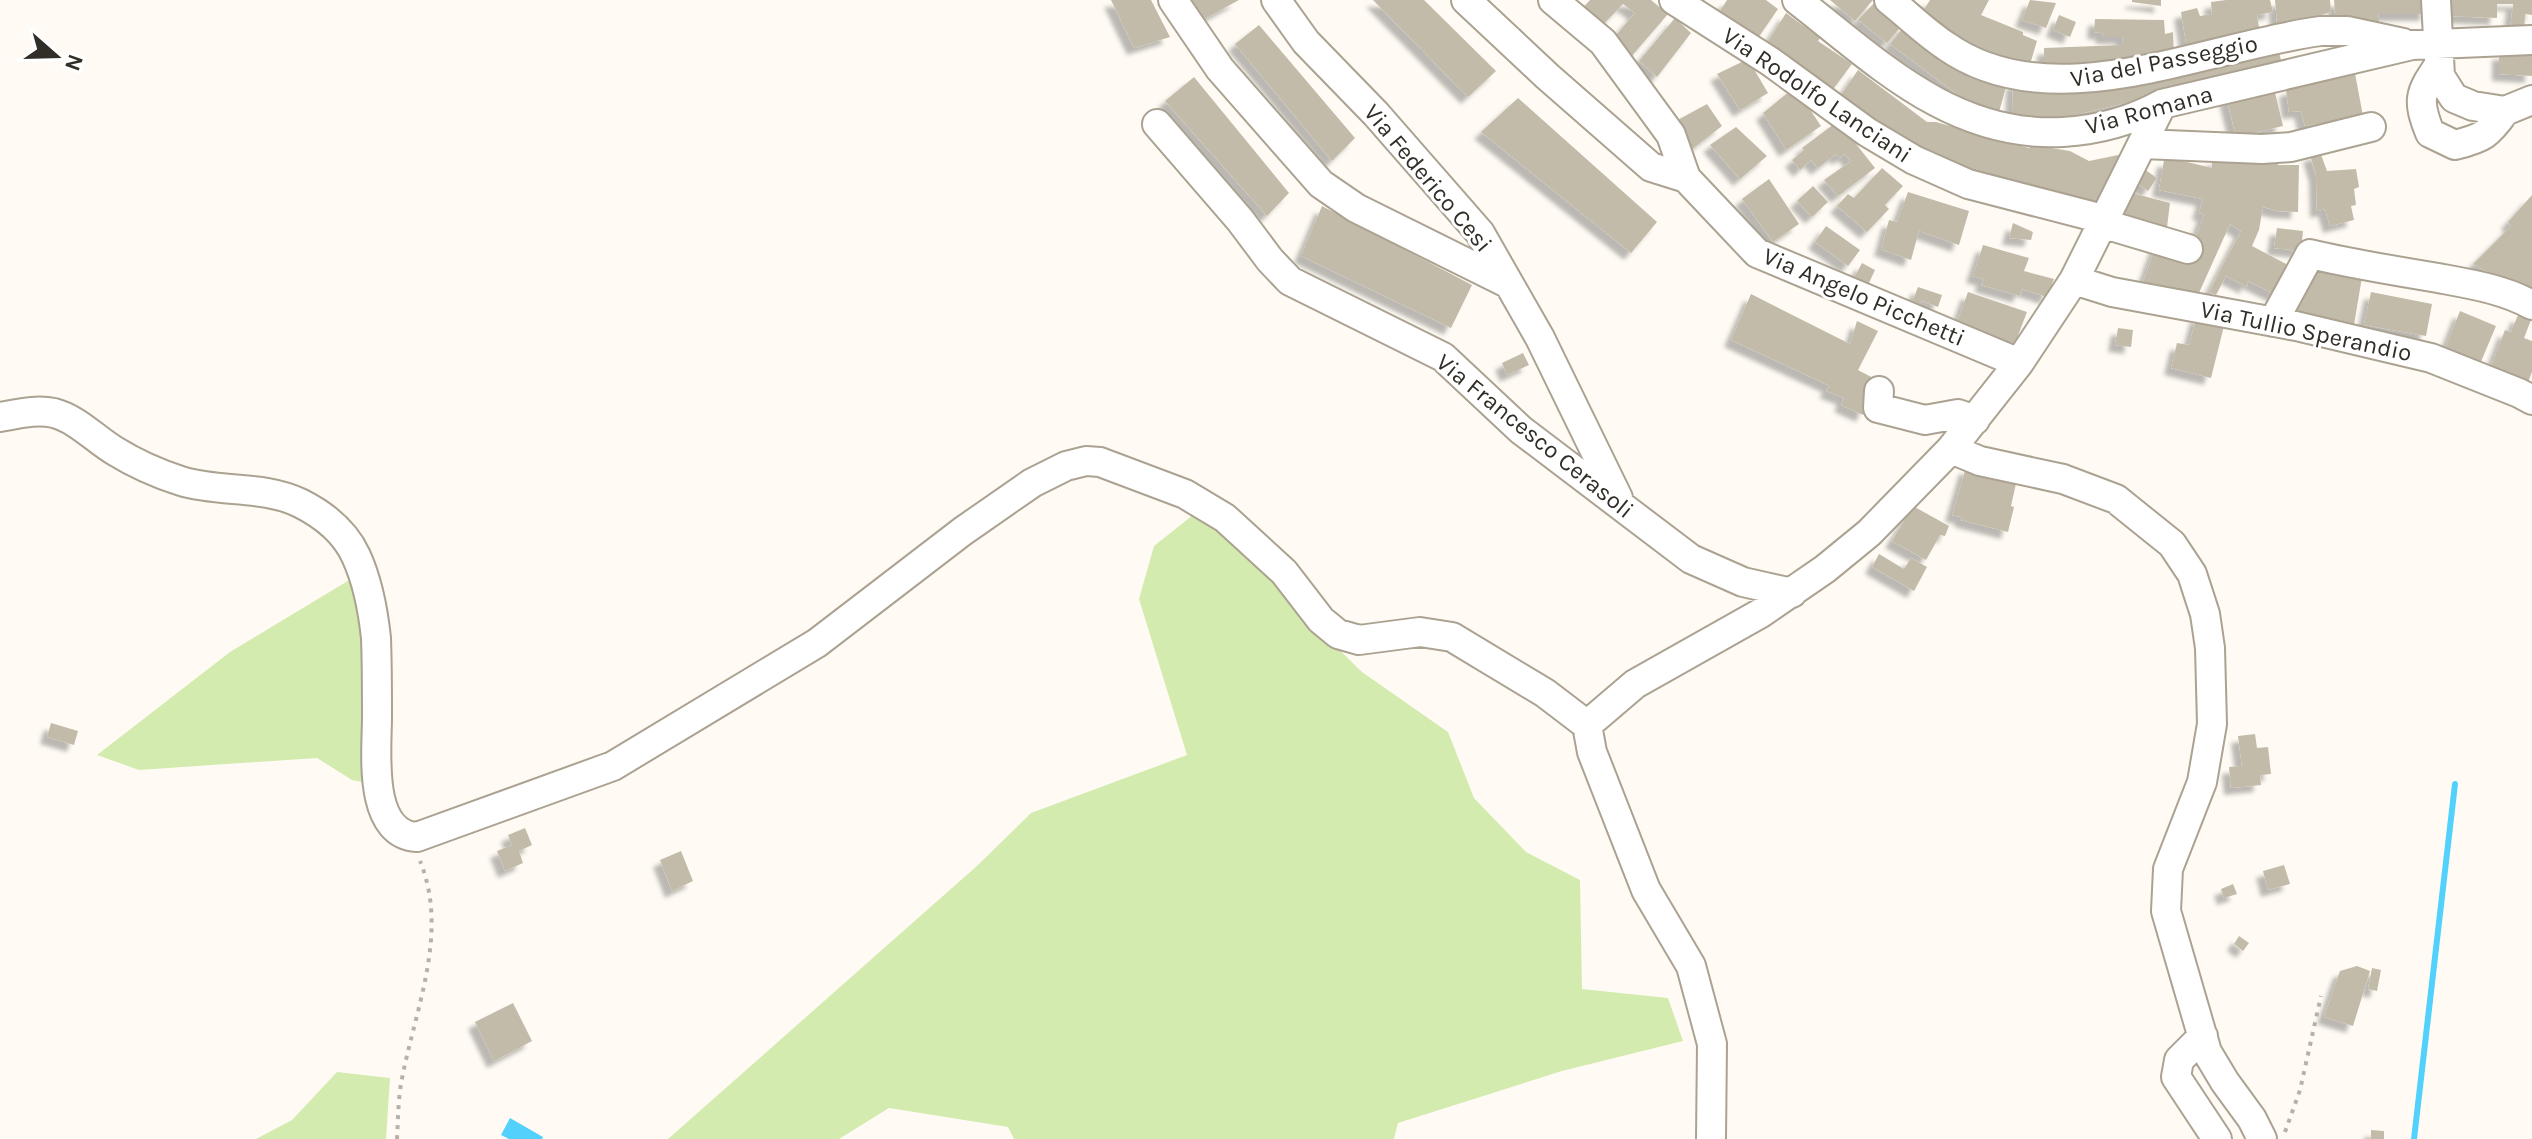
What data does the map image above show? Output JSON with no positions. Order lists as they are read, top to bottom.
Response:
{
  "streets": {
    "street": [
      "Via del Passeggio",
      "Via Rodolfo Lanciani",
      "Via Romana",
      "Via Federico Cesi",
      "Via Angelo Picchetti",
      "Via Tullio Sperandio",
      "Via Francesco Cerasoli"
    ]
  },
  "crossings": [
    ["Via del Passeggio", "Via Romana"],
    ["Via Federico Cesi", "Via Francesco Cerasoli"]
  ],
  "north": "right"
}
